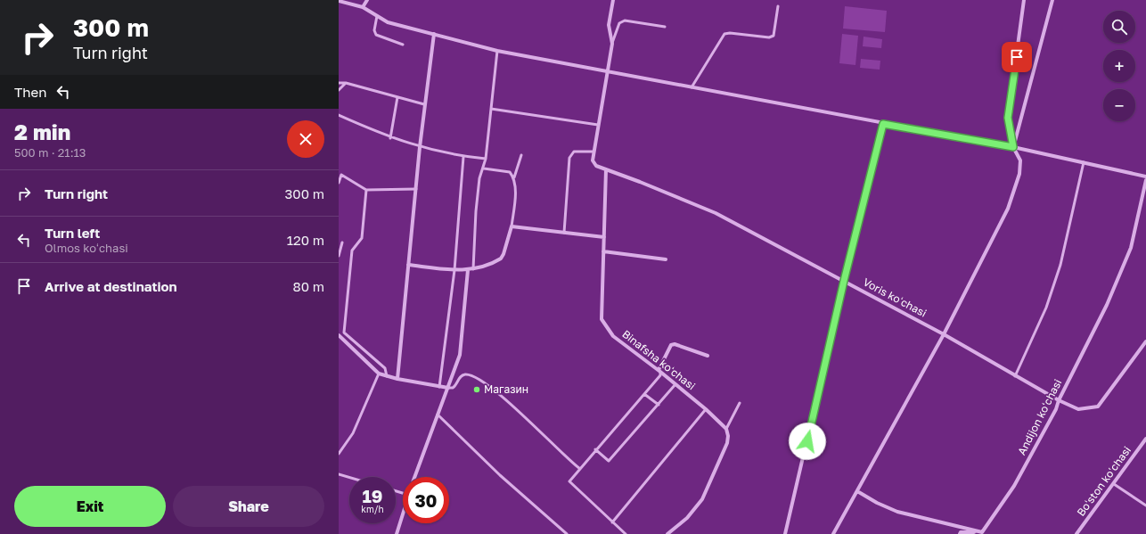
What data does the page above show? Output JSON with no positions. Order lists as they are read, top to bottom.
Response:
{
  "streets": {
    "street": [
      "Voris koʻchasi",
      "Binafsha koʻchasi",
      "Andijon koʻchasi",
      "Boʻston koʻchasi"
    ]
  },
  "crossings": [
    ["Voris koʻchasi", "Binafsha koʻchasi"],
    ["Voris koʻchasi", "Andijon koʻchasi"]
  ],
  "places": ["Магазин"],
  "page": {
    "turn": ["300 m", "Turn right"],
    "map_buttons": ["+", "−"],
    "then": "Then",
    "heading": ["2 min", "500 m · 21:13"],
    "list": [
      {
        "name": "Turn right",
        "value": "300 m"
      },
      {
        "name": "Turn left",
        "note": "Olmos koʻchasi",
        "value": "120 m"
      },
      {
        "name": "Arrive at destination",
        "value": "80 m"
      }
    ],
    "speed": "19 km/h",
    "limit": "30",
    "buttons": ["Exit", "Share"]
  }
}
